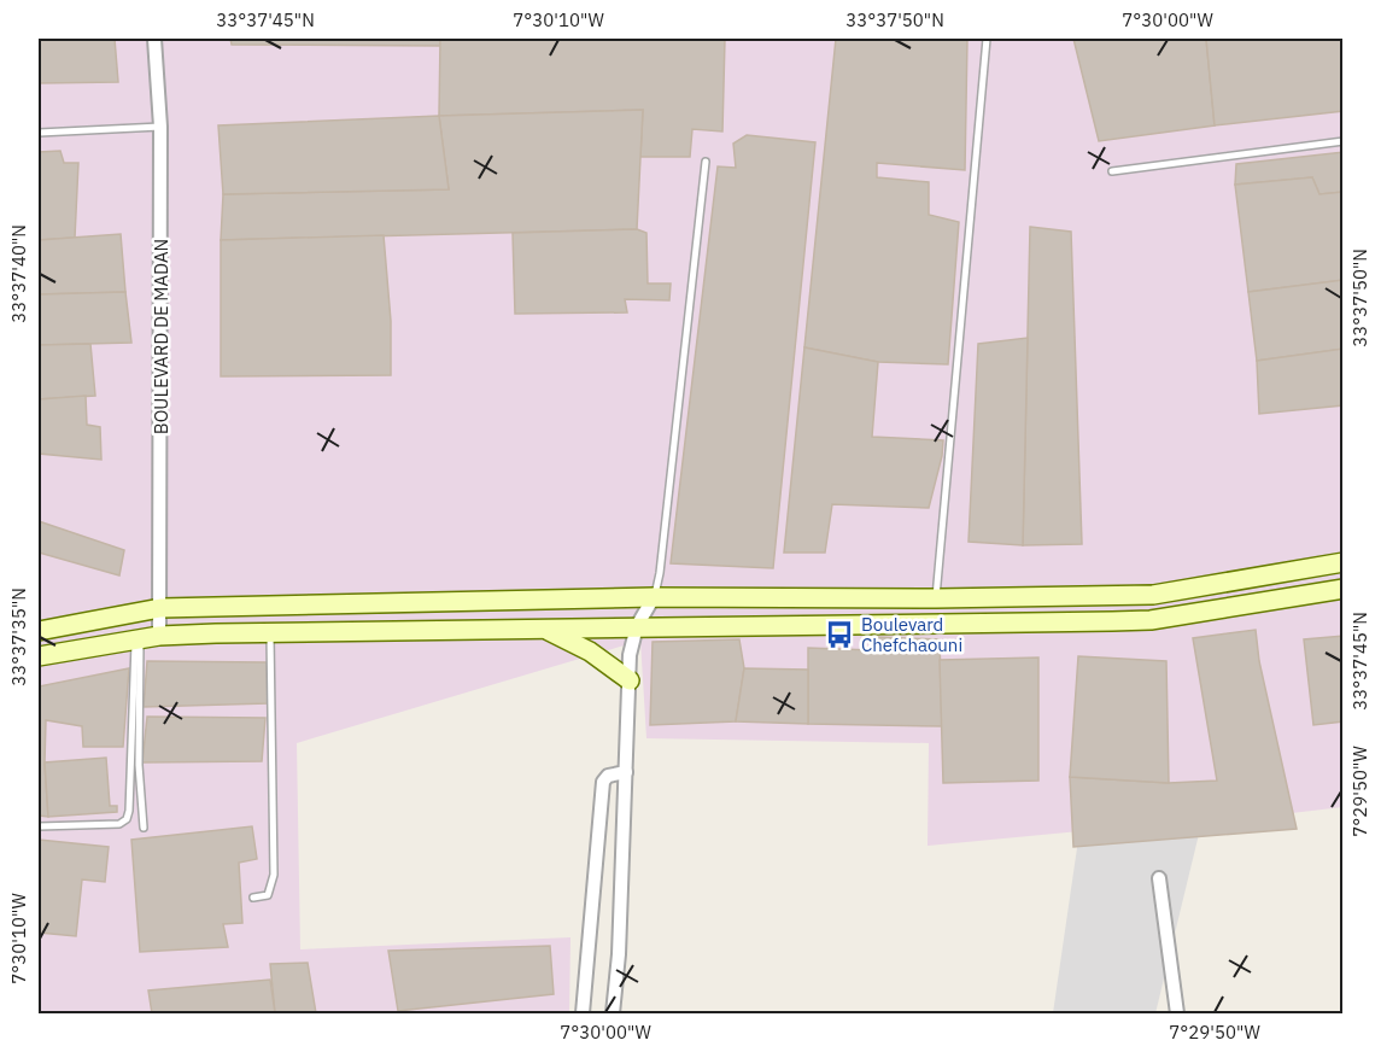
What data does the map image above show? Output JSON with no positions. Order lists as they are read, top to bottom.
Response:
{
  "streets": {
    "street": ["BOULEVARD DE MADAN"]
  },
  "places": {
    "bus stop": ["Boulevard Chefchaouni"]
  },
  "coordinates": [
    "33°37'45\"N",
    "7°30'10\"W",
    "33°37'50\"N",
    "7°30'00\"W",
    "33°37'40\"N",
    "33°37'35\"N",
    "7°29'50\"W"
  ]
}
